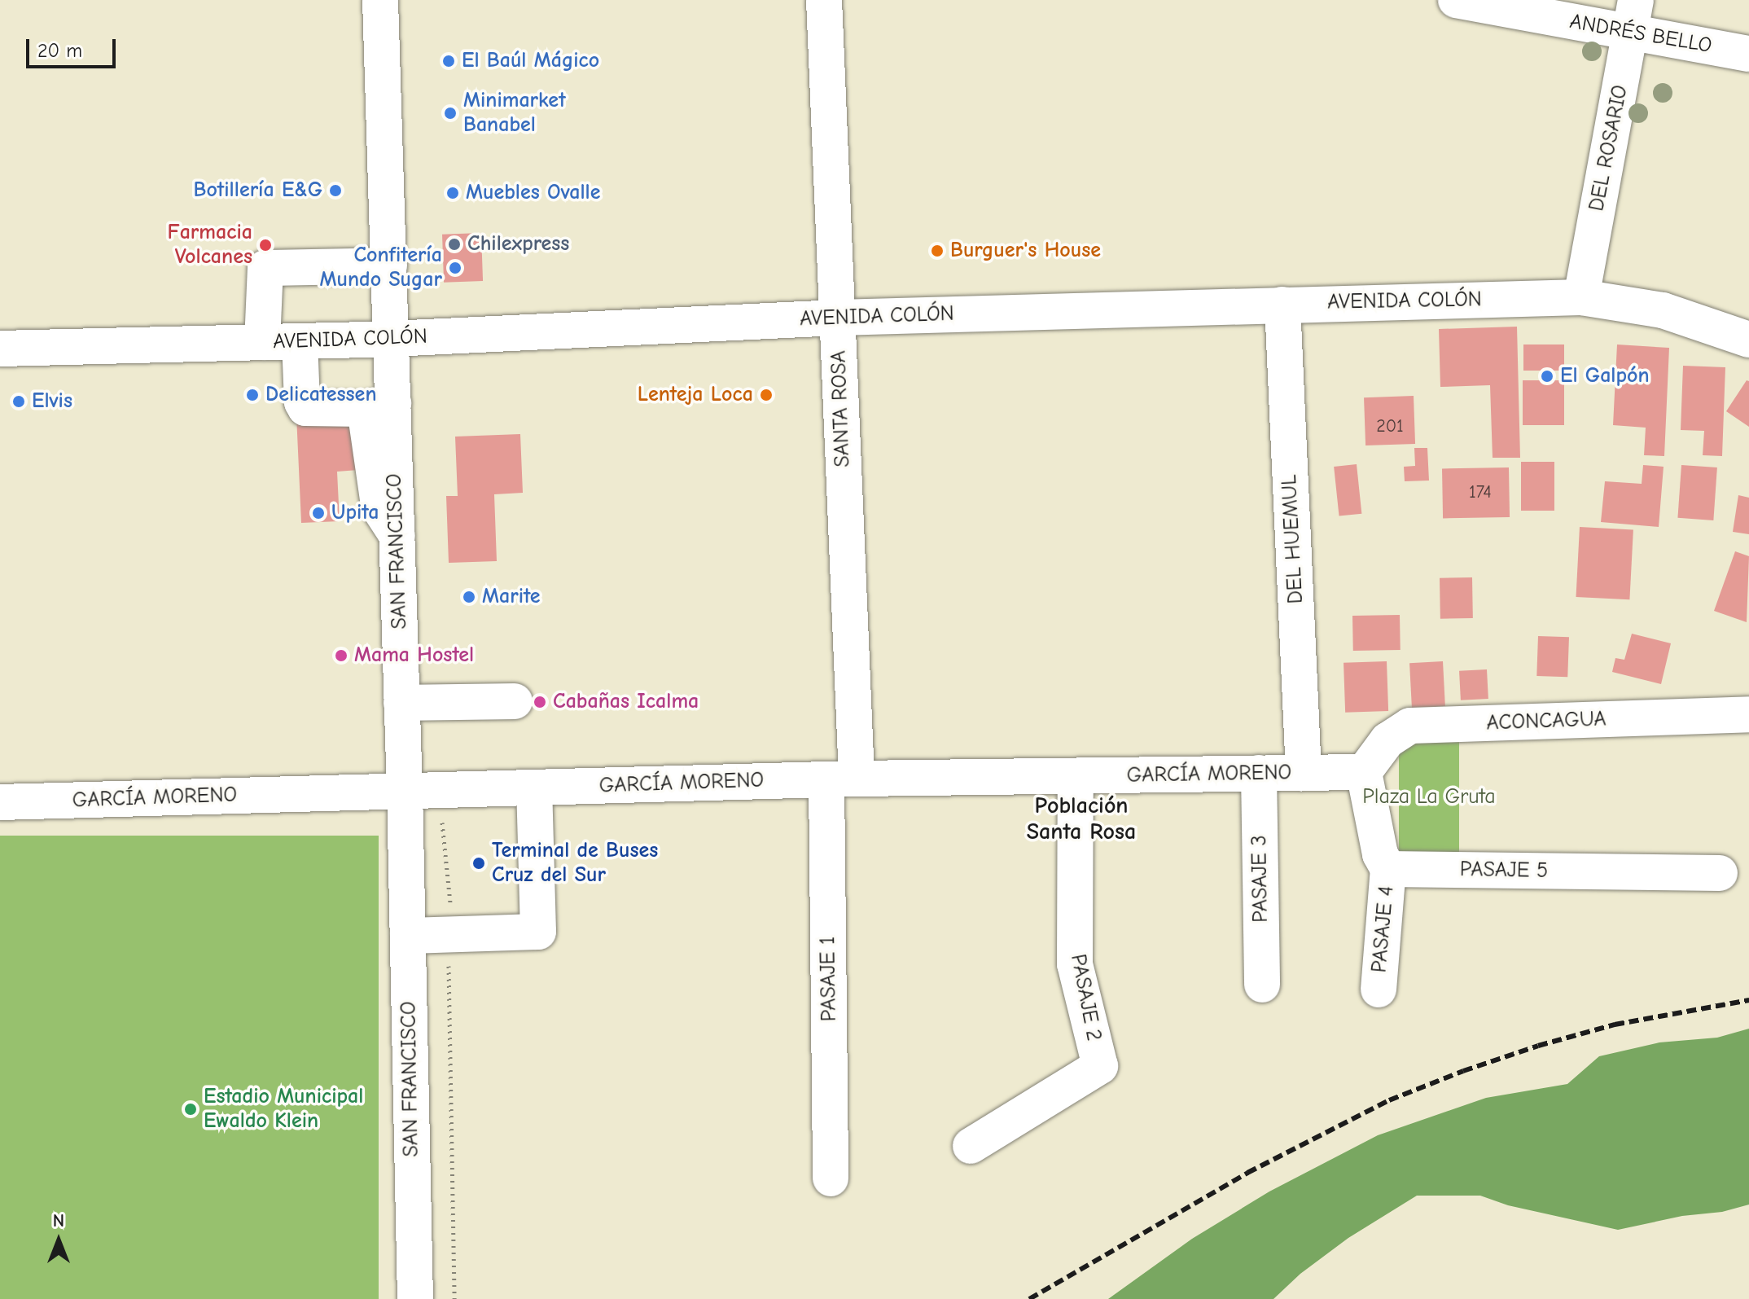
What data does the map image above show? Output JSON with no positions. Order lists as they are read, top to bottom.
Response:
{
  "streets": {
    "street": [
      "ANDRÉS BELLO",
      "DEL ROSARIO",
      "AVENIDA COLÓN",
      "SANTA ROSA",
      "DEL HUEMUL",
      "SAN FRANCISCO",
      "ACONCAGUA",
      "GARCÍA MORENO",
      "PASAJE 5",
      "PASAJE 3",
      "PASAJE 4",
      "PASAJE 1",
      "PASAJE 2"
    ]
  },
  "crossings": [
    ["ANDRÉS BELLO", "DEL ROSARIO"],
    ["DEL ROSARIO", "AVENIDA COLÓN"],
    ["AVENIDA COLÓN", "SANTA ROSA"],
    ["AVENIDA COLÓN", "DEL HUEMUL"],
    ["AVENIDA COLÓN", "SAN FRANCISCO"],
    ["SANTA ROSA", "GARCÍA MORENO"],
    ["SANTA ROSA", "PASAJE 1"],
    ["DEL HUEMUL", "GARCÍA MORENO"],
    ["SAN FRANCISCO", "GARCÍA MORENO"],
    ["ACONCAGUA", "GARCÍA MORENO"],
    ["GARCÍA MORENO", "PASAJE 3"],
    ["GARCÍA MORENO", "PASAJE 1"],
    ["GARCÍA MORENO", "PASAJE 2"],
    ["PASAJE 5", "PASAJE 4"]
  ],
  "districts": ["Población Santa Rosa"],
  "parks": ["Plaza La Gruta"],
  "places": [
    "El Baúl Mágico",
    "Minimarket Banabel",
    "Botillería E&G",
    "Muebles Ovalle",
    "Chilexpress",
    "Farmacia Volcanes",
    "Burguer's House",
    "Confitería Mundo Sugar",
    "El Galpón",
    "Delicatessen",
    "Lenteja Loca",
    "Elvis",
    "Upita",
    "Marite",
    "Mama Hostel",
    "Cabañas Icalma",
    "Terminal de Buses Cruz del Sur",
    "Estadio Municipal Ewaldo Klein"
  ],
  "house_numbers": ["201", "174"],
  "scale_bar": "20 m",
  "north": "top"
}
